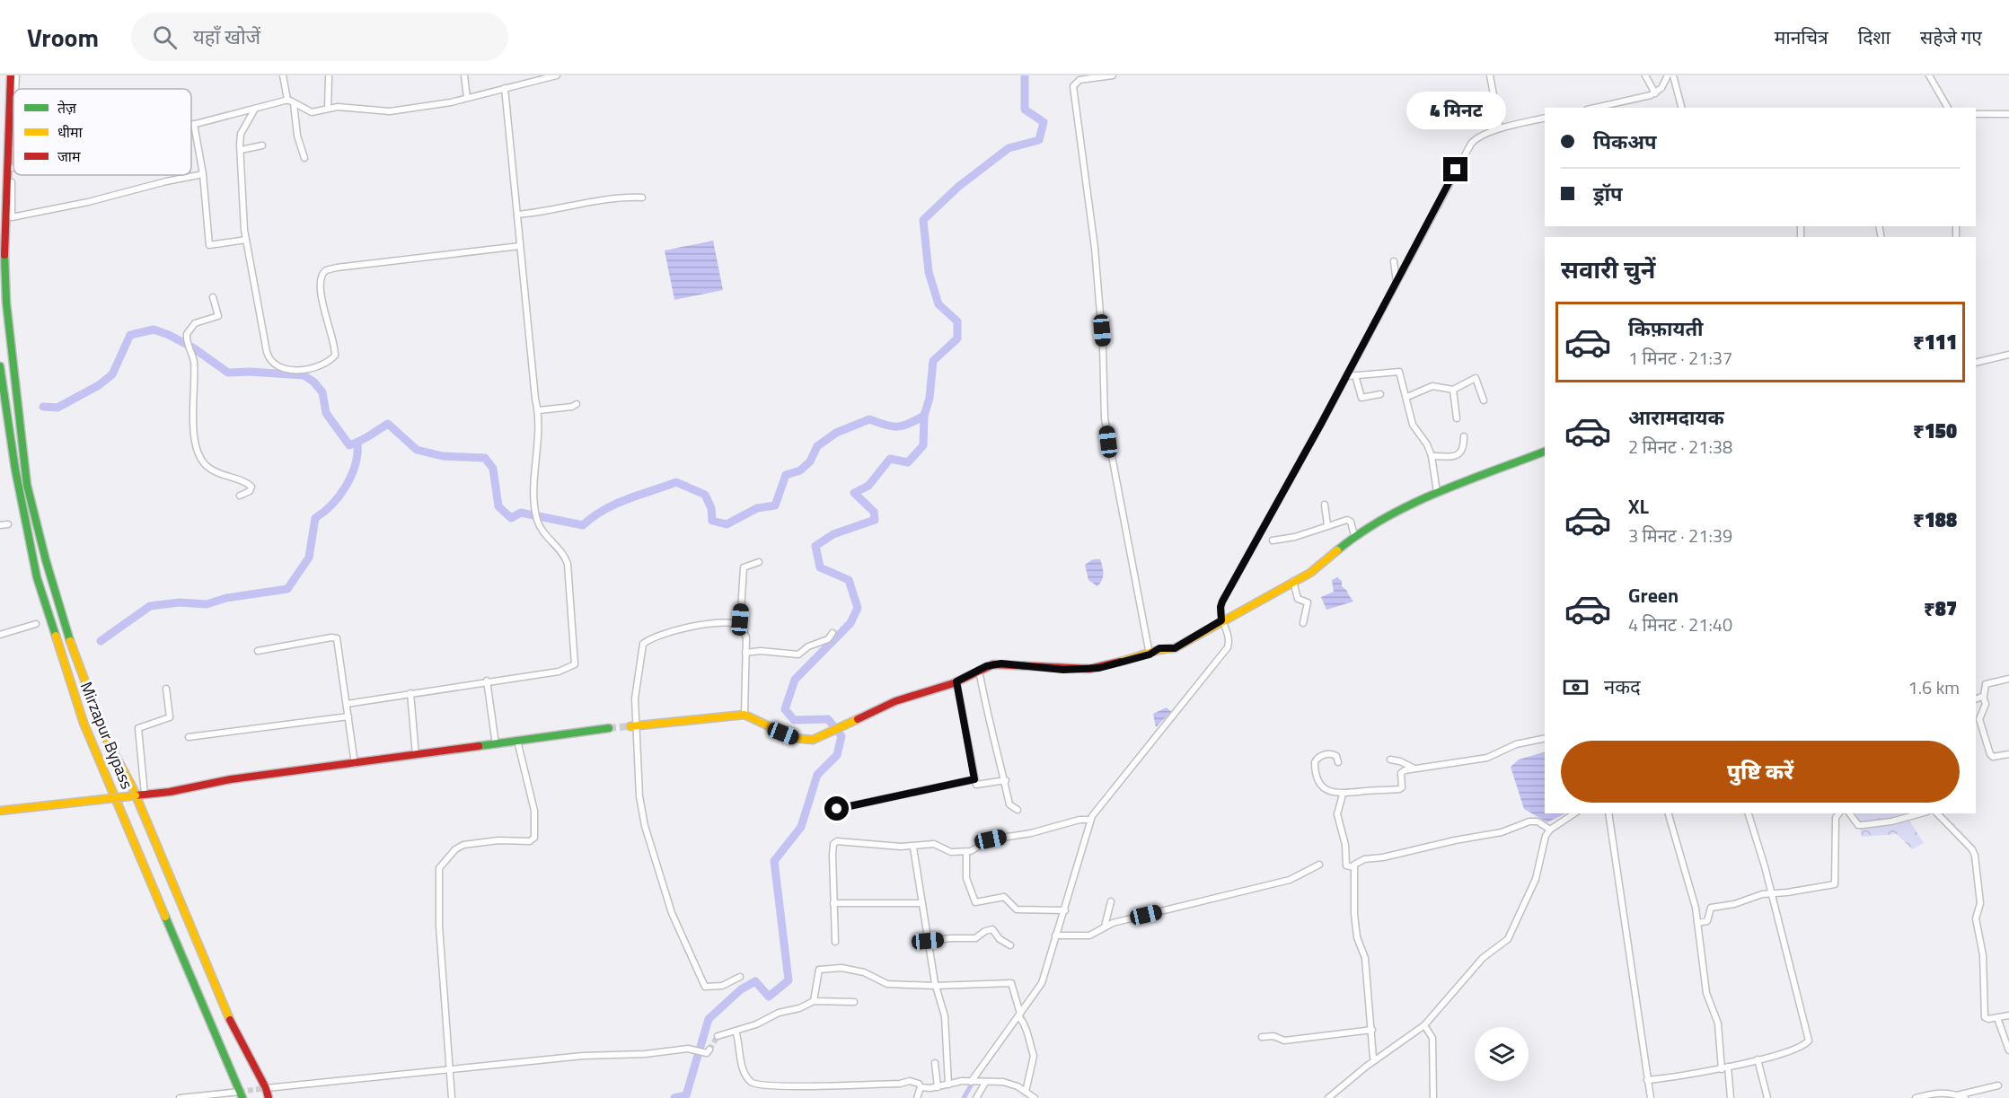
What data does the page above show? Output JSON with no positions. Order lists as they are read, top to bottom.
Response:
{
  "streets": {
    "main road": ["Mirzapur Bypass"]
  },
  "legend": ["तेज़", "धीमा", "जाम"],
  "page": {
    "header": "Vroom",
    "search": "यहाँ खोजें",
    "nav": ["मानचित्र", "दिशा", "सहेजे गए"],
    "bubble": "4 मिनट",
    "banner": ["पिकअप", "ड्रॉप"],
    "heading": "सवारी चुनें",
    "list": [
      {
        "name": "किफ़ायती",
        "note": "1 मिनट · 21:37",
        "value": "₹111"
      },
      {
        "name": "आरामदायक",
        "note": "2 मिनट · 21:38",
        "value": "₹150"
      },
      {
        "name": "XL",
        "note": "3 मिनट · 21:39",
        "value": "₹188"
      },
      {
        "name": "Green",
        "note": "4 मिनट · 21:40",
        "value": "₹87"
      }
    ],
    "pay": ["नकद", "1.6 km"],
    "buttons": "पुष्टि करें"
  }
}
